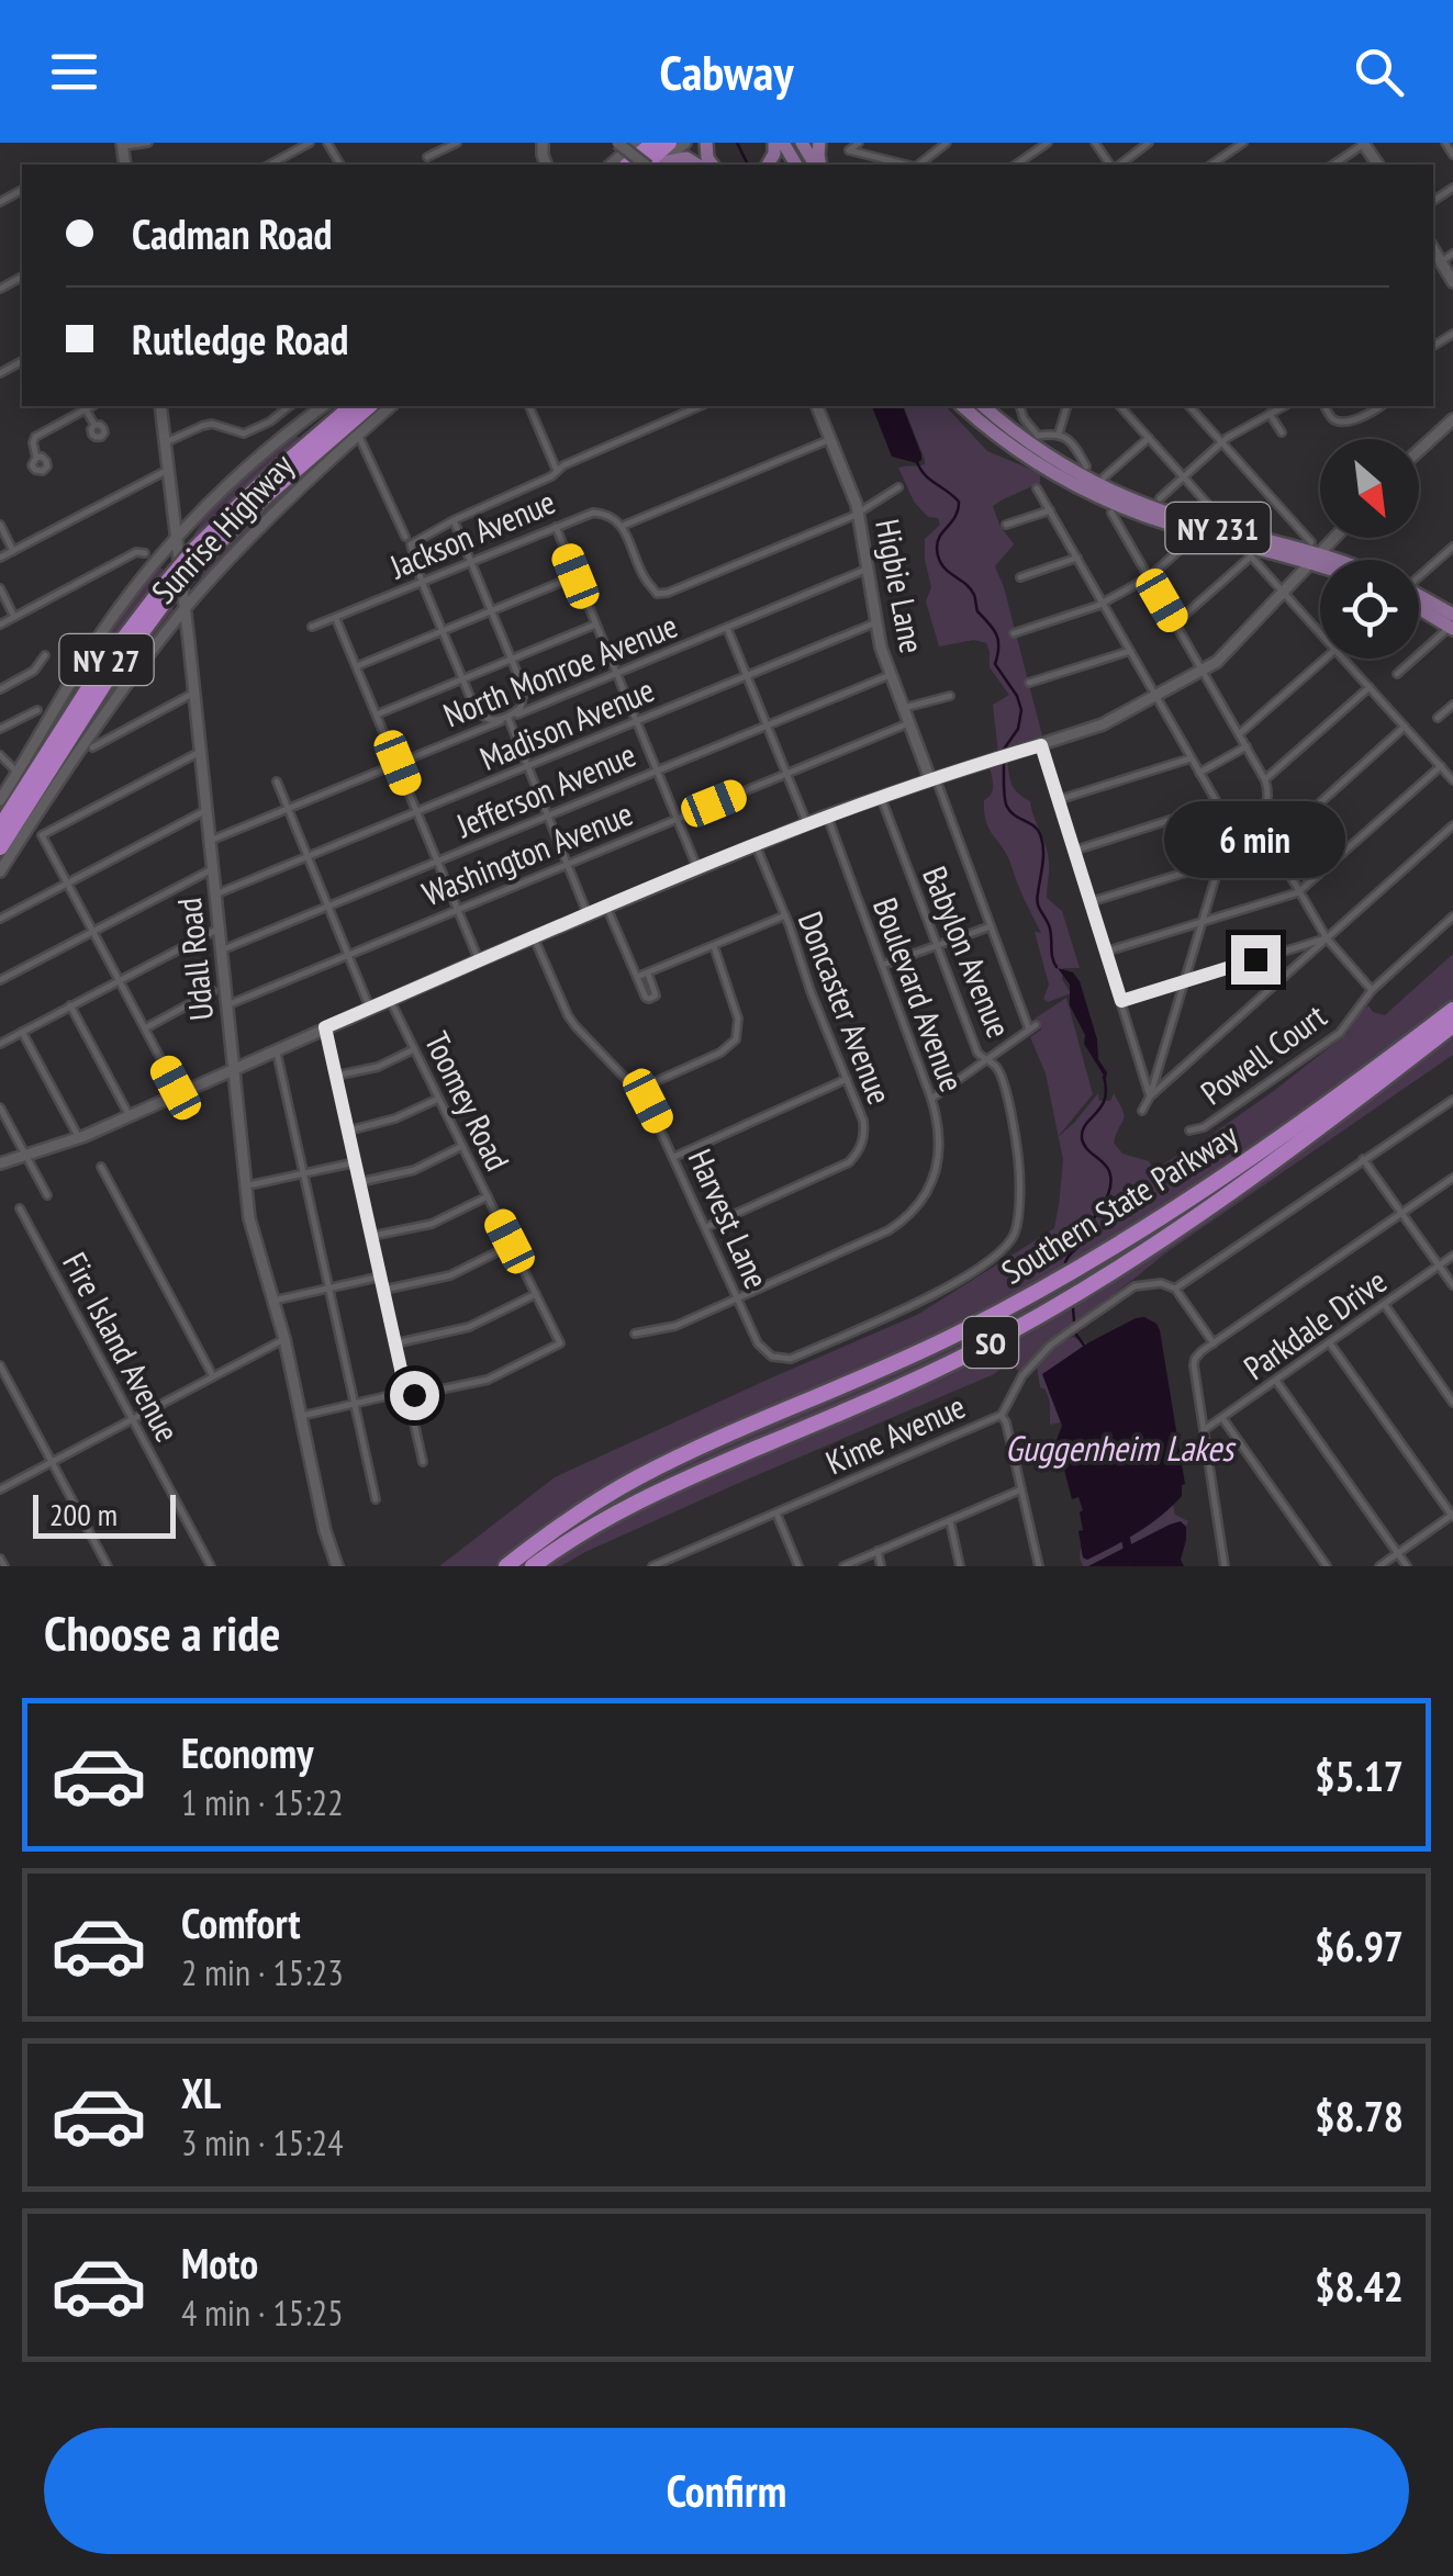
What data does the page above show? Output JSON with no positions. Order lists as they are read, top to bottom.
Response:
{
  "streets": {
    "highway": [
      "Sunrise Highway",
      "NY 27",
      "Southern State Parkway",
      "SO"
    ],
    "main road": ["NY 231"],
    "street": [
      "Jackson Avenue",
      "Higbie Lane",
      "North Monroe Avenue",
      "Madison Avenue",
      "Jefferson Avenue",
      "Washington Avenue",
      "Babylon Avenue",
      "Udall Road",
      "Boulevard Avenue",
      "Doncaster Avenue",
      "Powell Court",
      "Toomey Road",
      "Harvest Lane",
      "Parkdale Drive",
      "Fire Island Avenue",
      "Kime Avenue"
    ]
  },
  "crossings": [
    ["Sunrise Highway", "Udall Road"],
    ["Higbie Lane", "North Monroe Avenue"],
    ["Higbie Lane", "Madison Avenue"],
    ["Higbie Lane", "Jefferson Avenue"],
    ["Higbie Lane", "Washington Avenue"],
    ["Higbie Lane", "Babylon Avenue"],
    ["North Monroe Avenue", "Udall Road"],
    ["Madison Avenue", "Udall Road"],
    ["Jefferson Avenue", "Udall Road"],
    ["Washington Avenue", "Udall Road"],
    ["Babylon Avenue", "Harvest Lane"],
    ["Boulevard Avenue", "Harvest Lane"],
    ["Doncaster Avenue", "Harvest Lane"]
  ],
  "water": ["Guggenheim Lakes"],
  "scale_bar": "200 m",
  "north": "bottom right",
  "page": {
    "header": "Cabway",
    "banner": ["Cadman Road", "Rutledge Road"],
    "bubble": "6 min",
    "scale": "200 m",
    "heading": "Choose a ride",
    "list": [
      {
        "name": "Economy",
        "note": "1 min · 15:22",
        "value": "$5.17"
      },
      {
        "name": "Comfort",
        "note": "2 min · 15:23",
        "value": "$6.97"
      },
      {
        "name": "XL",
        "note": "3 min · 15:24",
        "value": "$8.78"
      },
      {
        "name": "Moto",
        "note": "4 min · 15:25",
        "value": "$8.42"
      }
    ],
    "buttons": "Confirm"
  }
}
